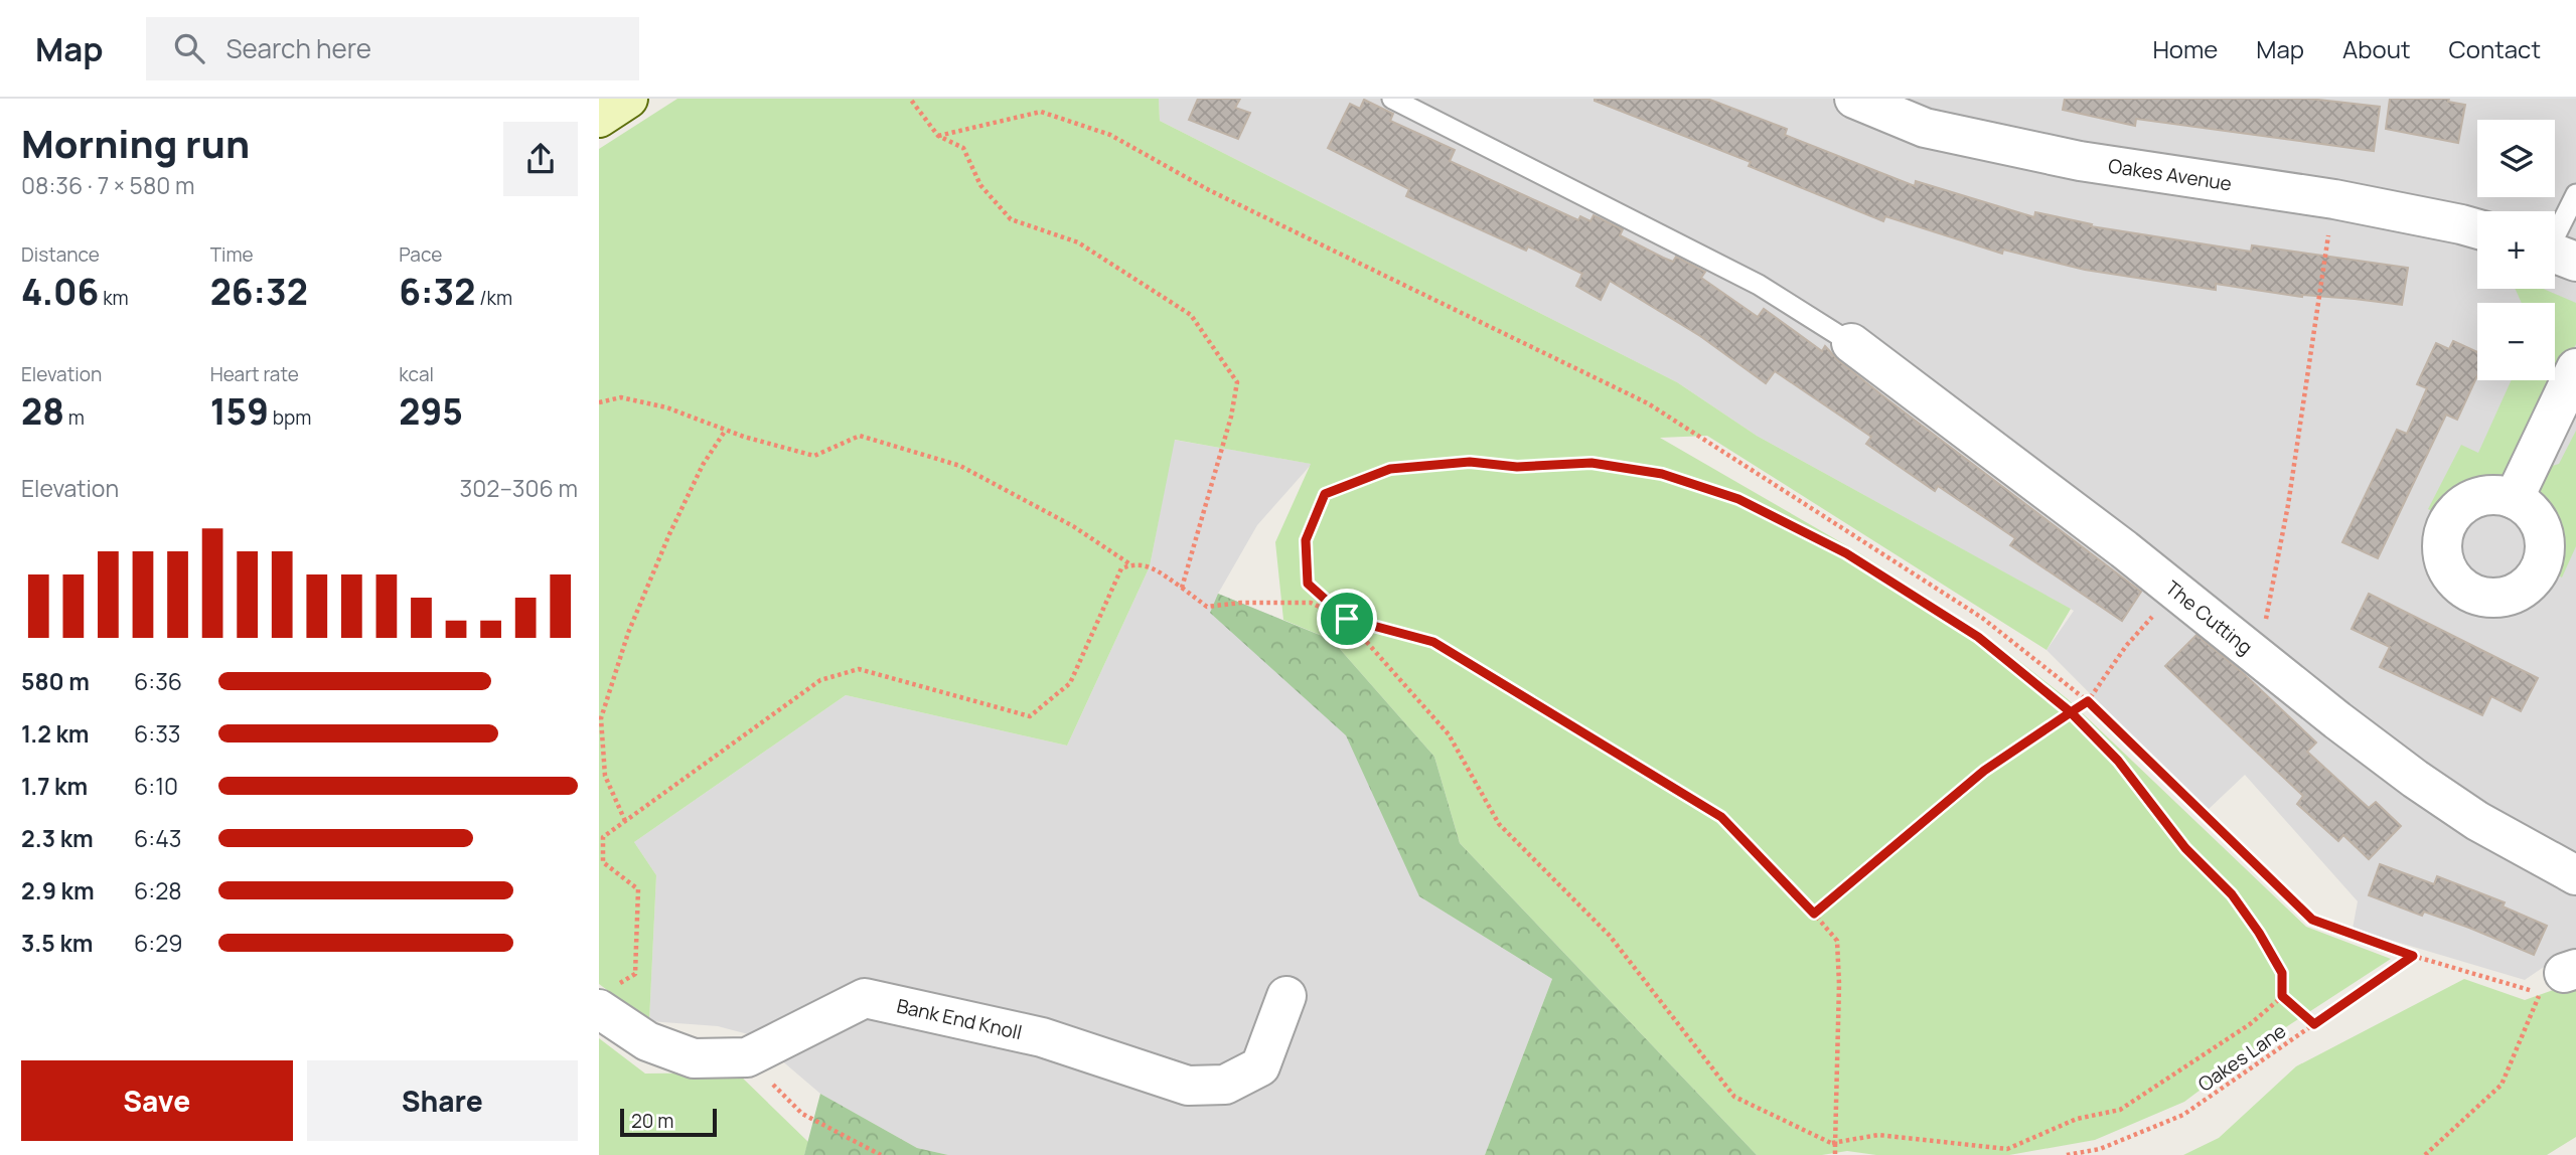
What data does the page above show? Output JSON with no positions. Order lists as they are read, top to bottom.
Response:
{
  "streets": {
    "street": ["Oakes Avenue", "The Cutting", "Bank End Knoll"],
    "path": ["Oakes Lane"]
  },
  "scale_bar": "20 m",
  "page": {
    "header": "Map",
    "search": "Search here",
    "nav": [
      "Home",
      "Map",
      "About",
      "Contact"
    ],
    "heading": ["Morning run", "08:36 · 7 × 580 m"],
    "map_buttons": ["+", "−"],
    "stats": [
      ["Distance", "4.06 km"],
      ["Time", "26:32"],
      ["Pace", "6:32 /km"],
      ["Elevation", "28 m"],
      ["Heart rate", "159 bpm"],
      ["kcal", "295"]
    ],
    "chart": ["Elevation", "302–306 m"],
    "list": [
      {
        "name": "580 m",
        "note": "6:36"
      },
      {
        "name": "1.2 km",
        "note": "6:33"
      },
      {
        "name": "1.7 km",
        "note": "6:10"
      },
      {
        "name": "2.3 km",
        "note": "6:43"
      },
      {
        "name": "2.9 km",
        "note": "6:28"
      },
      {
        "name": "3.5 km",
        "note": "6:29"
      }
    ],
    "buttons": ["Save", "Share"],
    "scale": "20 m"
  }
}
